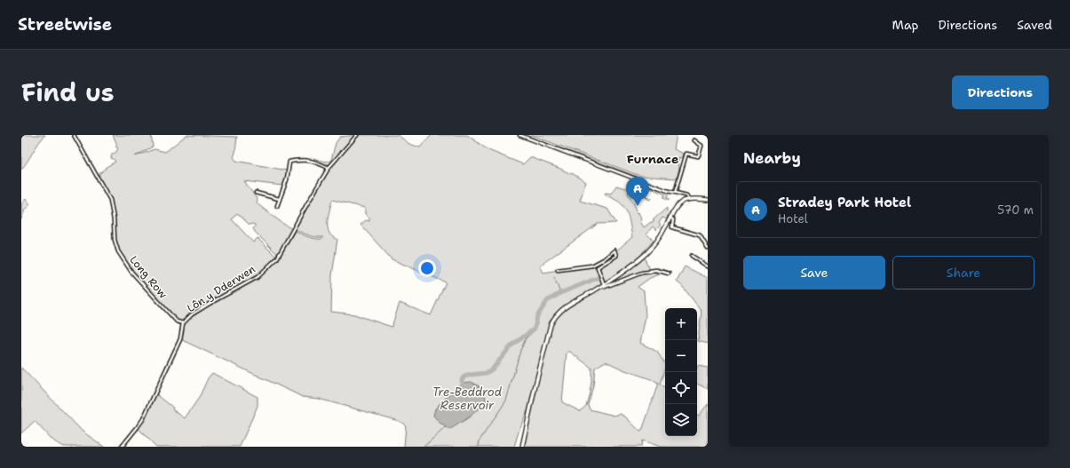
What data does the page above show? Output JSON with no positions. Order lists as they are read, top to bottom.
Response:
{
  "streets": {
    "street": ["Long Row", "Lôn y Dderwen"]
  },
  "crossings": [
    ["Long Row", "Lôn y Dderwen"]
  ],
  "districts": ["Furnace"],
  "water": ["Tre-Beddrod Reservoir"],
  "page": {
    "header": "Streetwise",
    "nav": ["Map", "Directions", "Saved"],
    "title": "Find us",
    "buttons": [
      "Directions",
      ["Save", "Share"]
    ],
    "heading": "Nearby",
    "pins": "A",
    "list": [
      {
        "mark": "A",
        "name": "Stradey Park Hotel",
        "note": "Hotel",
        "value": "570 m"
      }
    ],
    "map_buttons": ["+", "−"]
  }
}
